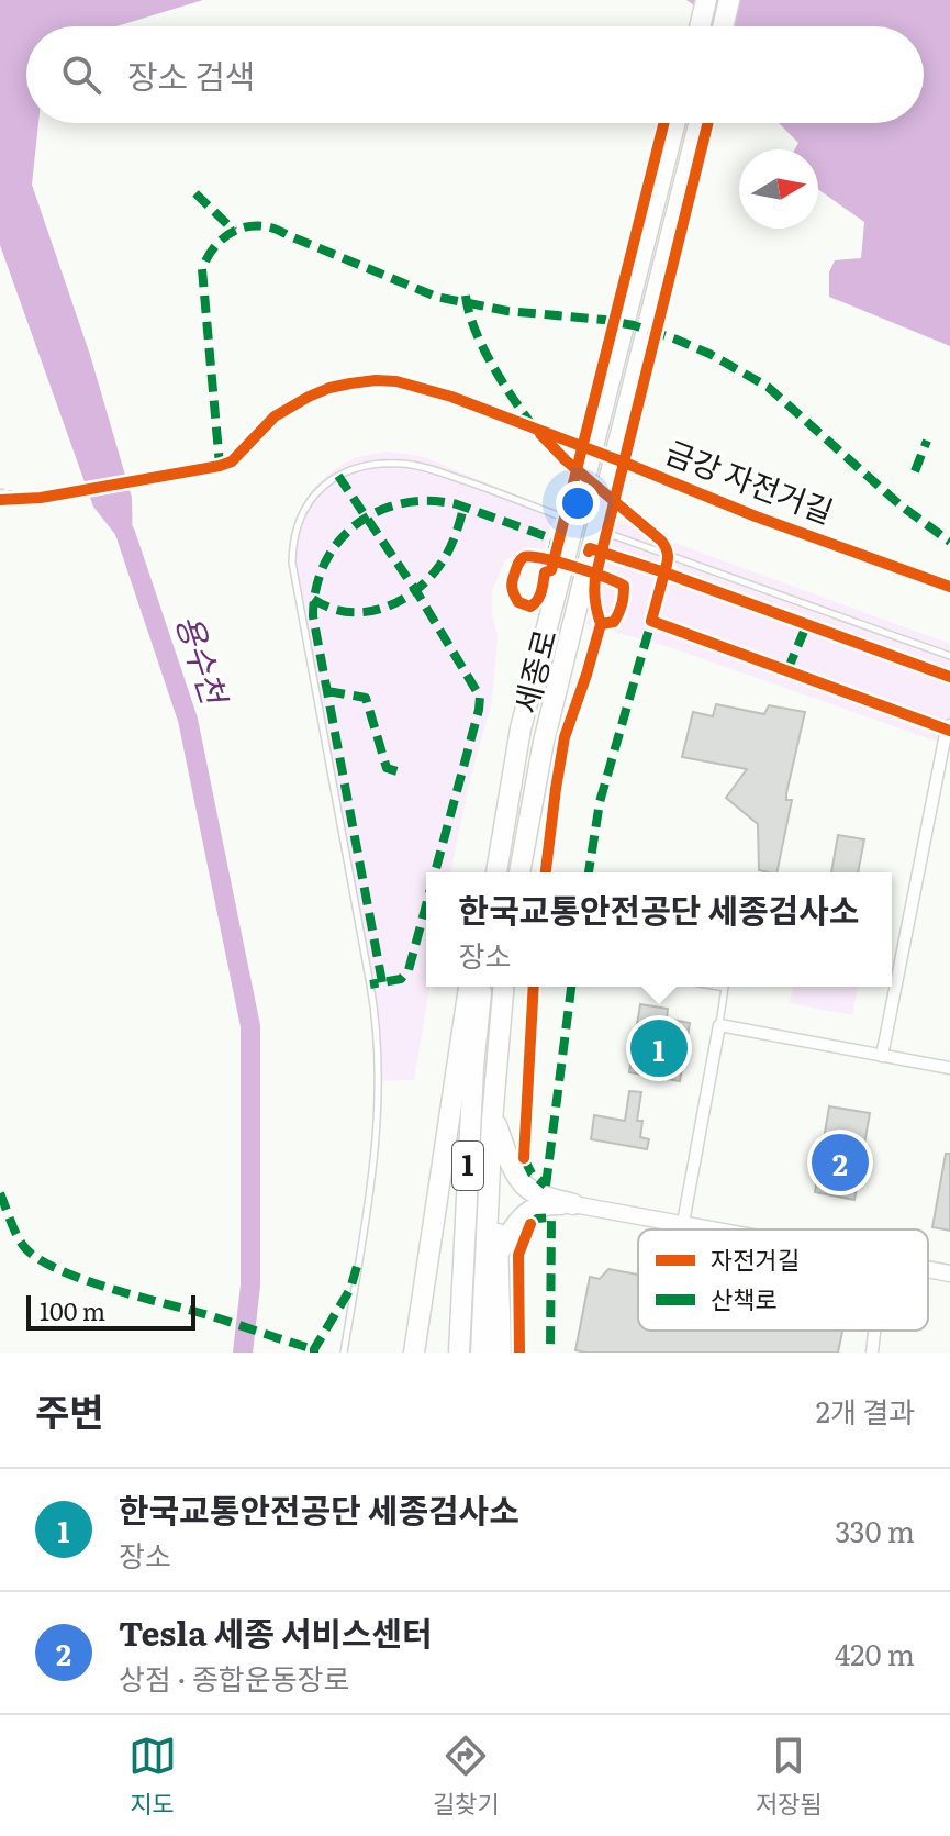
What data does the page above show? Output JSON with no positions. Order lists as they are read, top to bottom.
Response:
{
  "streets": {
    "highway": ["세종로", "1"],
    "cycle path": ["금강 자전거길"]
  },
  "water": ["용수천"],
  "legend": ["자전거길", "산책로"],
  "scale_bar": "100 m",
  "north": "right",
  "page": {
    "search": "장소 검색",
    "popup": ["한국교통안전공단 세종검사소", "장소"],
    "pins": ["1", "2"],
    "scale": "100 m",
    "heading": ["주변", "2개 결과"],
    "list": [
      {
        "mark": "1",
        "name": "한국교통안전공단 세종검사소",
        "note": "장소",
        "value": "330 m"
      },
      {
        "mark": "2",
        "name": "Tesla 세종 서비스센터",
        "note": "상점 · 종합운동장로",
        "value": "420 m"
      }
    ],
    "nav": ["지도", "길찾기", "저장됨"]
  }
}
